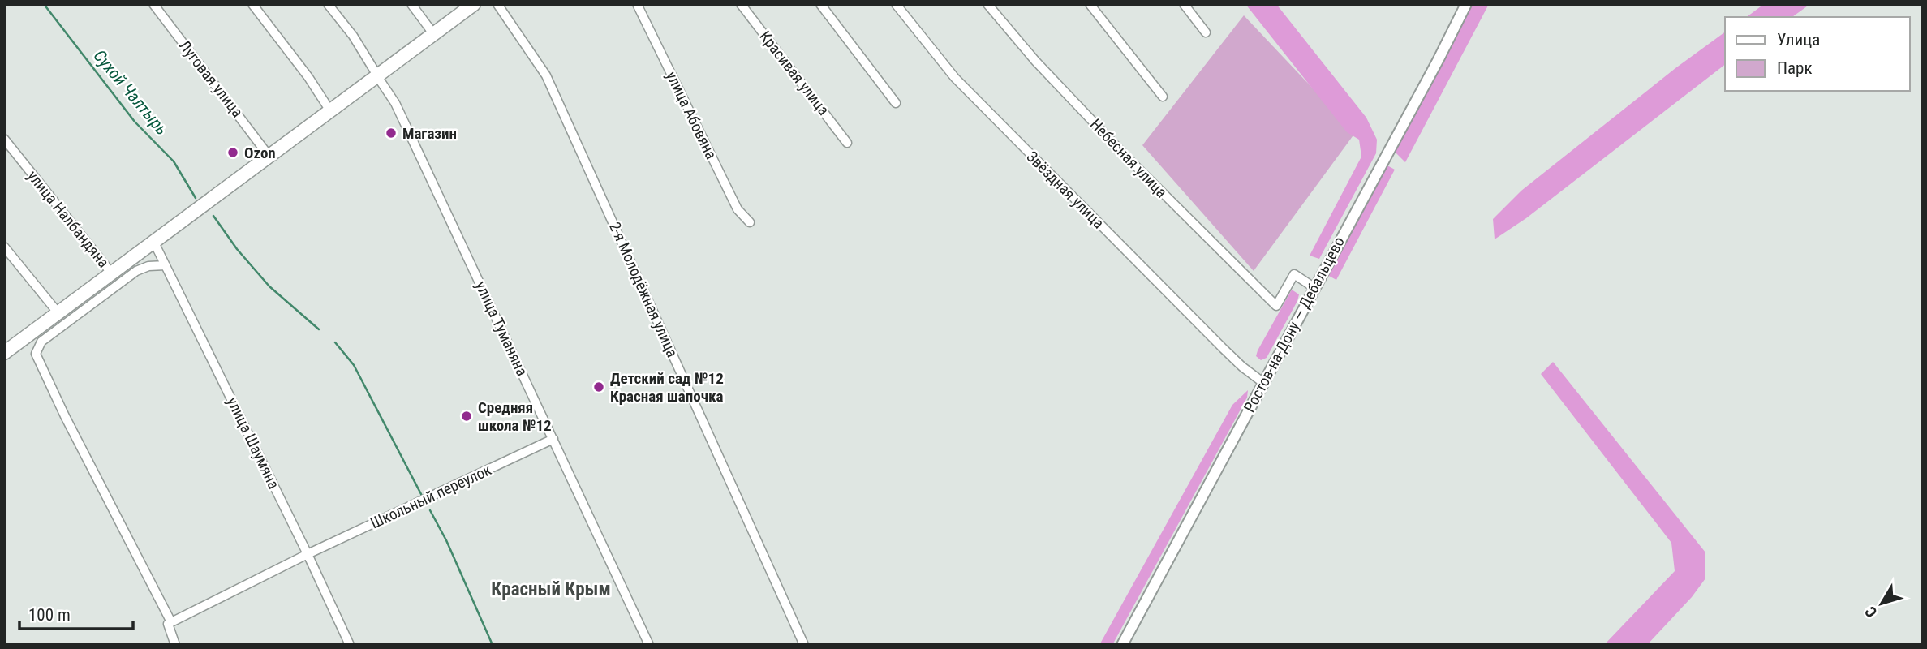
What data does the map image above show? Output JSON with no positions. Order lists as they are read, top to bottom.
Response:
{
  "streets": {
    "street": [
      "Красивая улица",
      "Луговая улица",
      "улица Абовяна",
      "Небесная улица",
      "Звёздная улица",
      "улица Налбандяна",
      "2-я Молодёжная улица",
      "Ростов-на-Дону — Дебальцево",
      "улица Туманяна",
      "улица Шаумяна",
      "Школьный переулок"
    ]
  },
  "crossings": [
    ["Небесная улица", "Ростов-на-Дону — Дебальцево"],
    ["Звёздная улица", "Ростов-на-Дону — Дебальцево"],
    ["улица Туманяна", "Школьный переулок"],
    ["улица Шаумяна", "Школьный переулок"]
  ],
  "districts": ["Красный Крым"],
  "water": ["Сухой Чалтырь"],
  "places": [
    "Магазин",
    "Ozon",
    "Детский сад №12 Красная шапочка",
    "Средняя школа №12"
  ],
  "legend": ["Улица", "Парк"],
  "scale_bar": "100 m",
  "north": "bottom left"
}
